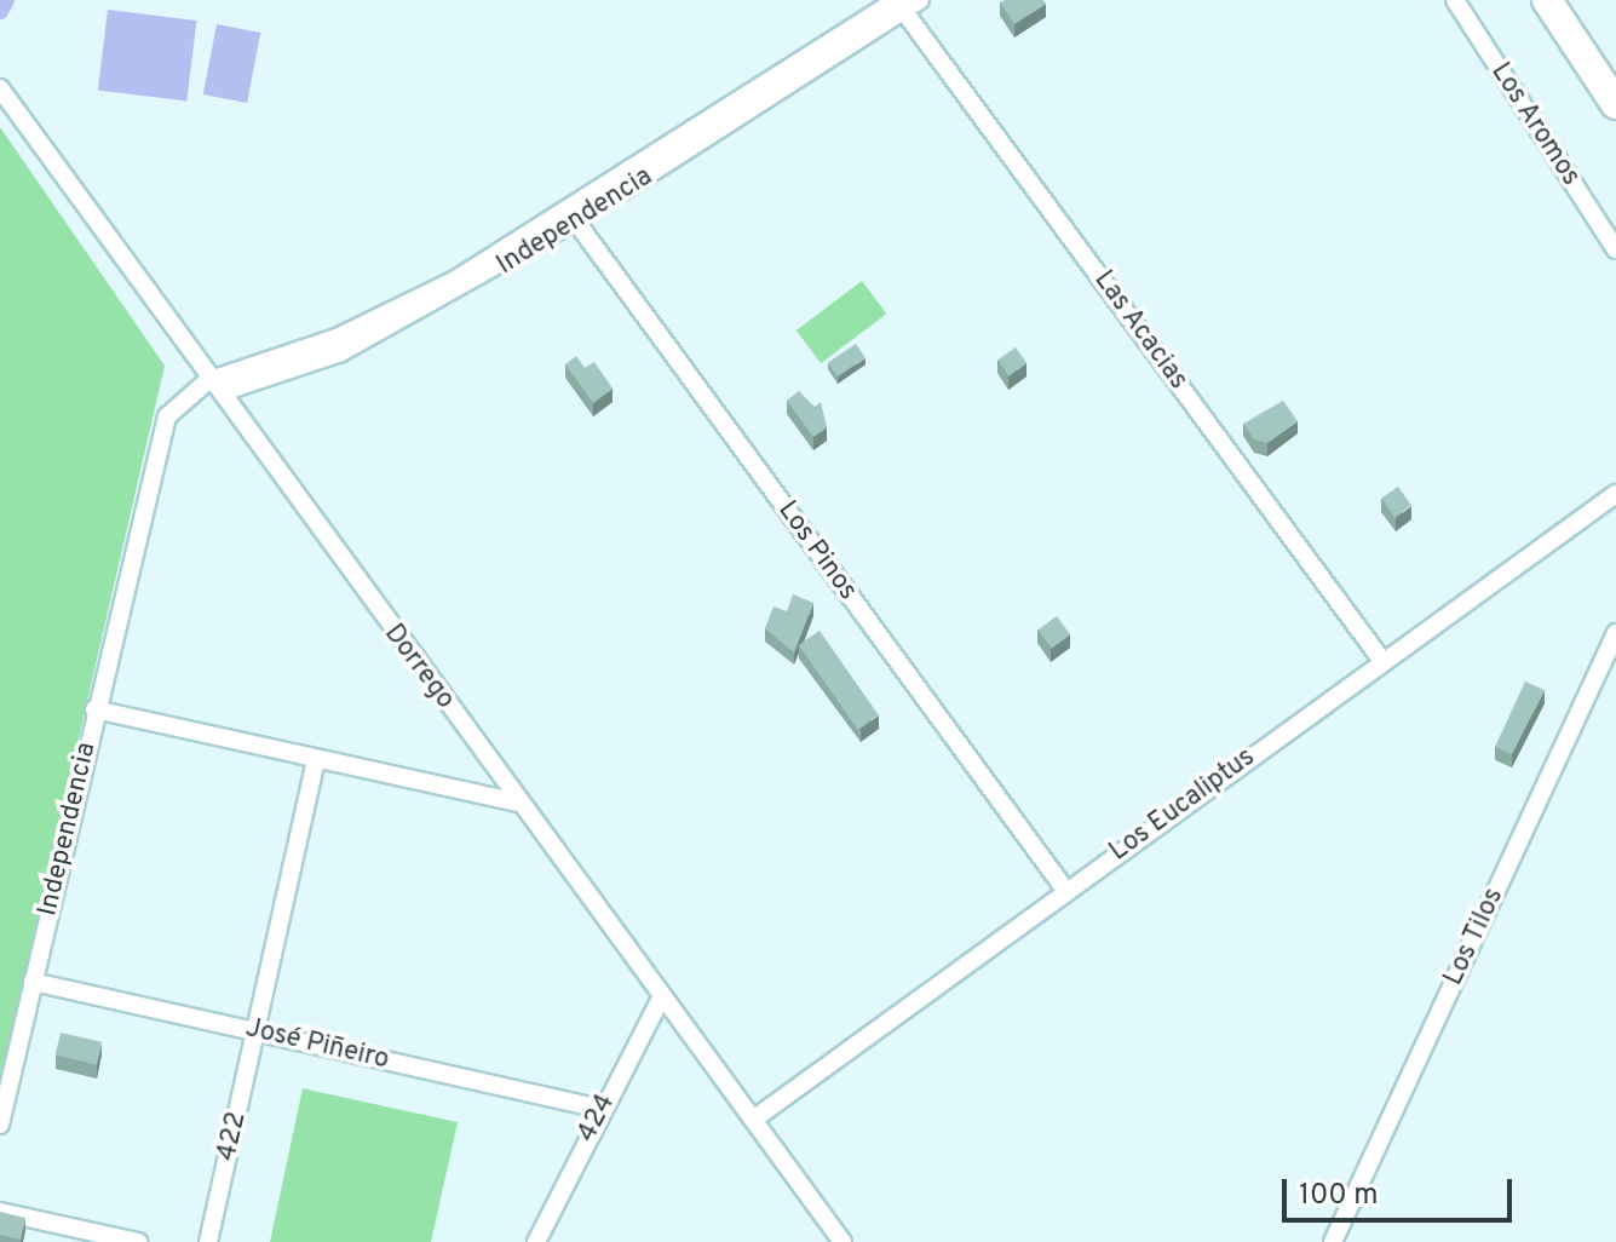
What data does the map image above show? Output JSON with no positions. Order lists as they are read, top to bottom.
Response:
{
  "streets": {
    "street": [
      "Los Aromos",
      "Independencia",
      "Las Acacias",
      "Los Pinos",
      "Dorrego",
      "Los Eucaliptus",
      "Los Tilos",
      "José Piñeiro",
      "424",
      "422"
    ]
  },
  "crossings": [
    ["Independencia", "Las Acacias"],
    ["Independencia", "Los Pinos"],
    ["Independencia", "Dorrego"],
    ["Independencia", "José Piñeiro"],
    ["Las Acacias", "Los Eucaliptus"],
    ["Los Pinos", "Los Eucaliptus"],
    ["Dorrego", "Los Eucaliptus"],
    ["Dorrego", "424"],
    ["José Piñeiro", "424"],
    ["José Piñeiro", "422"]
  ],
  "scale_bar": "100 m"
}
